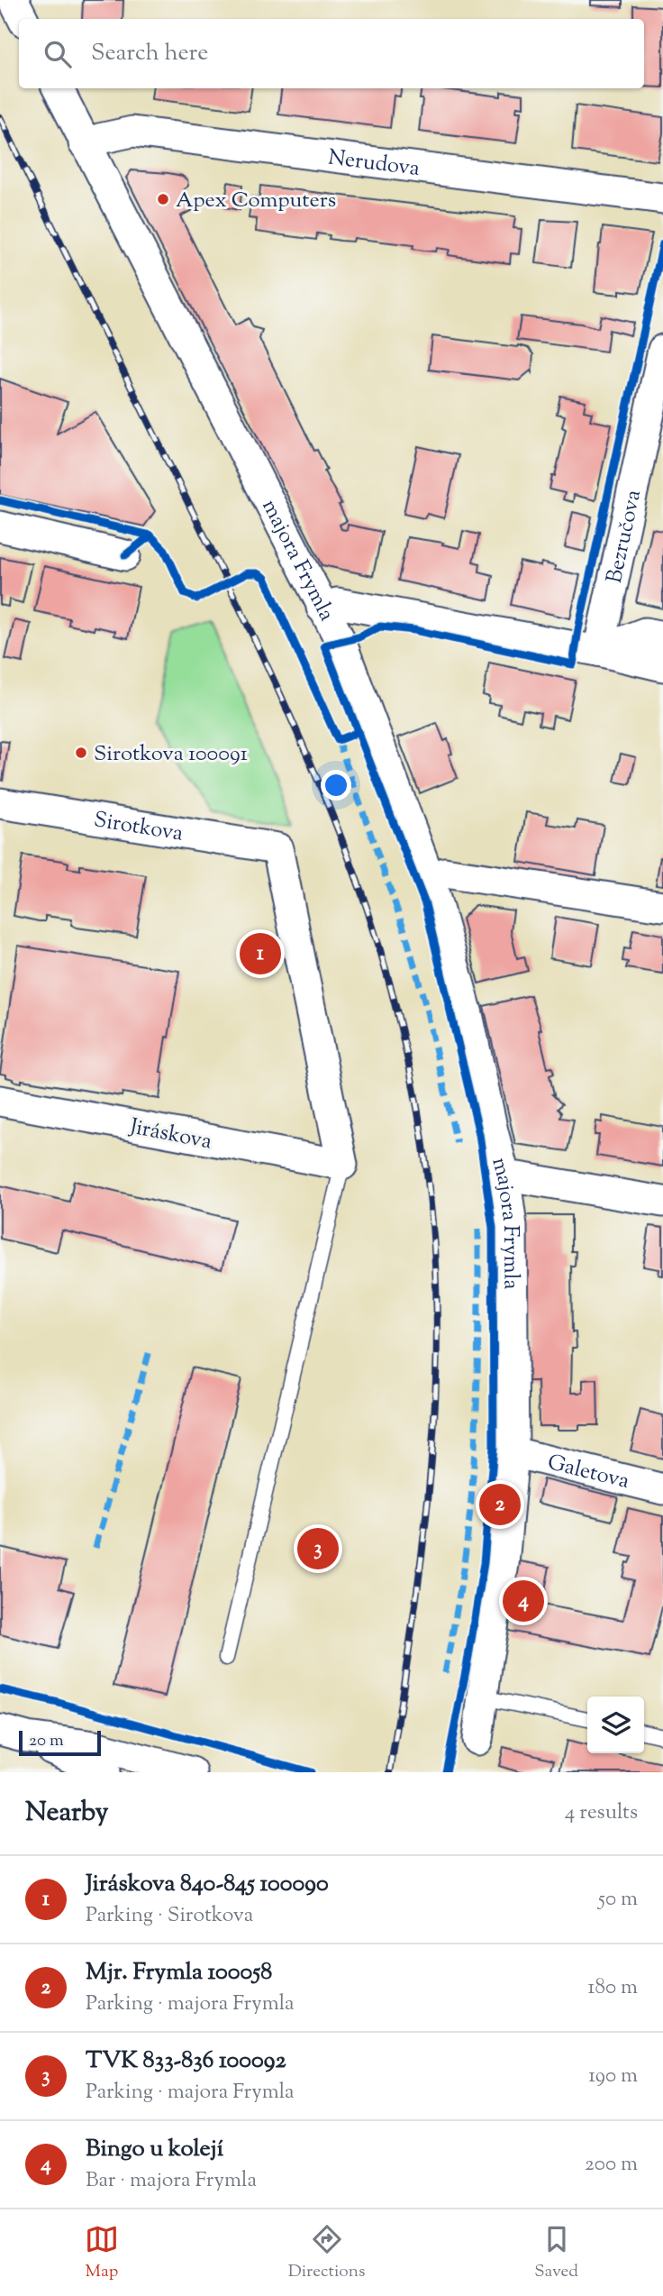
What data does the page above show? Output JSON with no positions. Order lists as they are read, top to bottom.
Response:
{
  "streets": {
    "street": [
      "Nerudova",
      "Bezručova",
      "majora Frymla",
      "Sirotkova",
      "Jiráskova",
      "Galetova"
    ]
  },
  "crossings": [
    ["Nerudova", "majora Frymla"],
    ["majora Frymla", "Galetova"],
    ["Sirotkova", "Jiráskova"]
  ],
  "places": ["Apex Computers", "Sirotkova 100091"],
  "scale_bar": "20 m",
  "page": {
    "search": "Search here",
    "pins": [
      "1",
      "2",
      "3",
      "4"
    ],
    "scale": "20 m",
    "heading": ["Nearby", "4 results"],
    "list": [
      {
        "mark": "1",
        "name": "Jiráskova 840-845 100090",
        "note": "Parking · Sirotkova",
        "value": "50 m"
      },
      {
        "mark": "2",
        "name": "Mjr. Frymla 100058",
        "note": "Parking · majora Frymla",
        "value": "180 m"
      },
      {
        "mark": "3",
        "name": "TVK 833-836 100092",
        "note": "Parking · majora Frymla",
        "value": "190 m"
      },
      {
        "mark": "4",
        "name": "Bingo u kolejí",
        "note": "Bar · majora Frymla",
        "value": "200 m"
      }
    ],
    "nav": ["Map", "Directions", "Saved"]
  }
}
